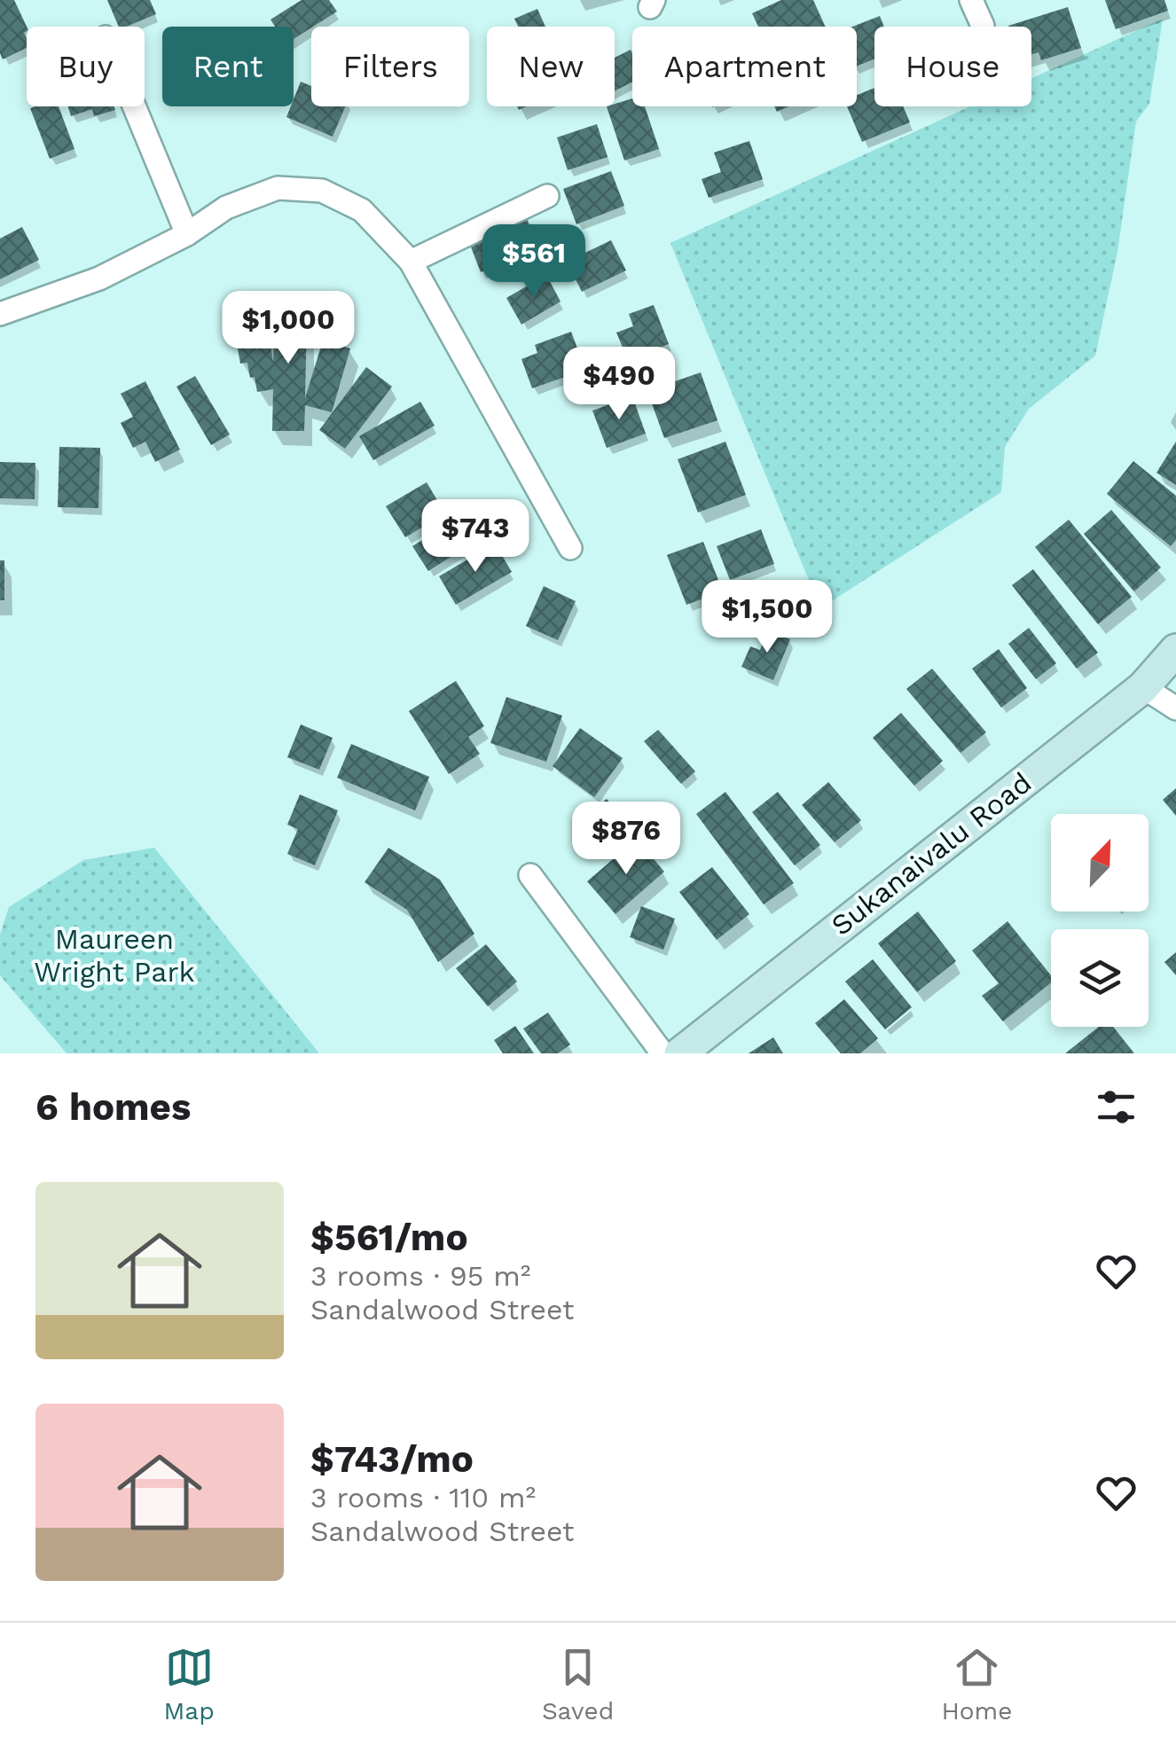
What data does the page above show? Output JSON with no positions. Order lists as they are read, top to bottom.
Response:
{
  "streets": {
    "main road": ["Sukanaivalu Road"]
  },
  "parks": ["Maureen Wright Park"],
  "north": "top right",
  "page": {
    "chip": [
      "Buy",
      "Rent",
      "Filters",
      "New",
      "Apartment",
      "House"
    ],
    "price": [
      "$561",
      "$1,000",
      "$490",
      "$743",
      "$1,500",
      "$876"
    ],
    "heading": "6 homes",
    "list": [
      {
        "name": "$561/mo",
        "note": "3 rooms · 95 m² · Sandalwood Street"
      },
      {
        "name": "$743/mo",
        "note": "3 rooms · 110 m² · Sandalwood Street"
      }
    ],
    "tabs": ["Map", "Saved", "Home"]
  }
}
